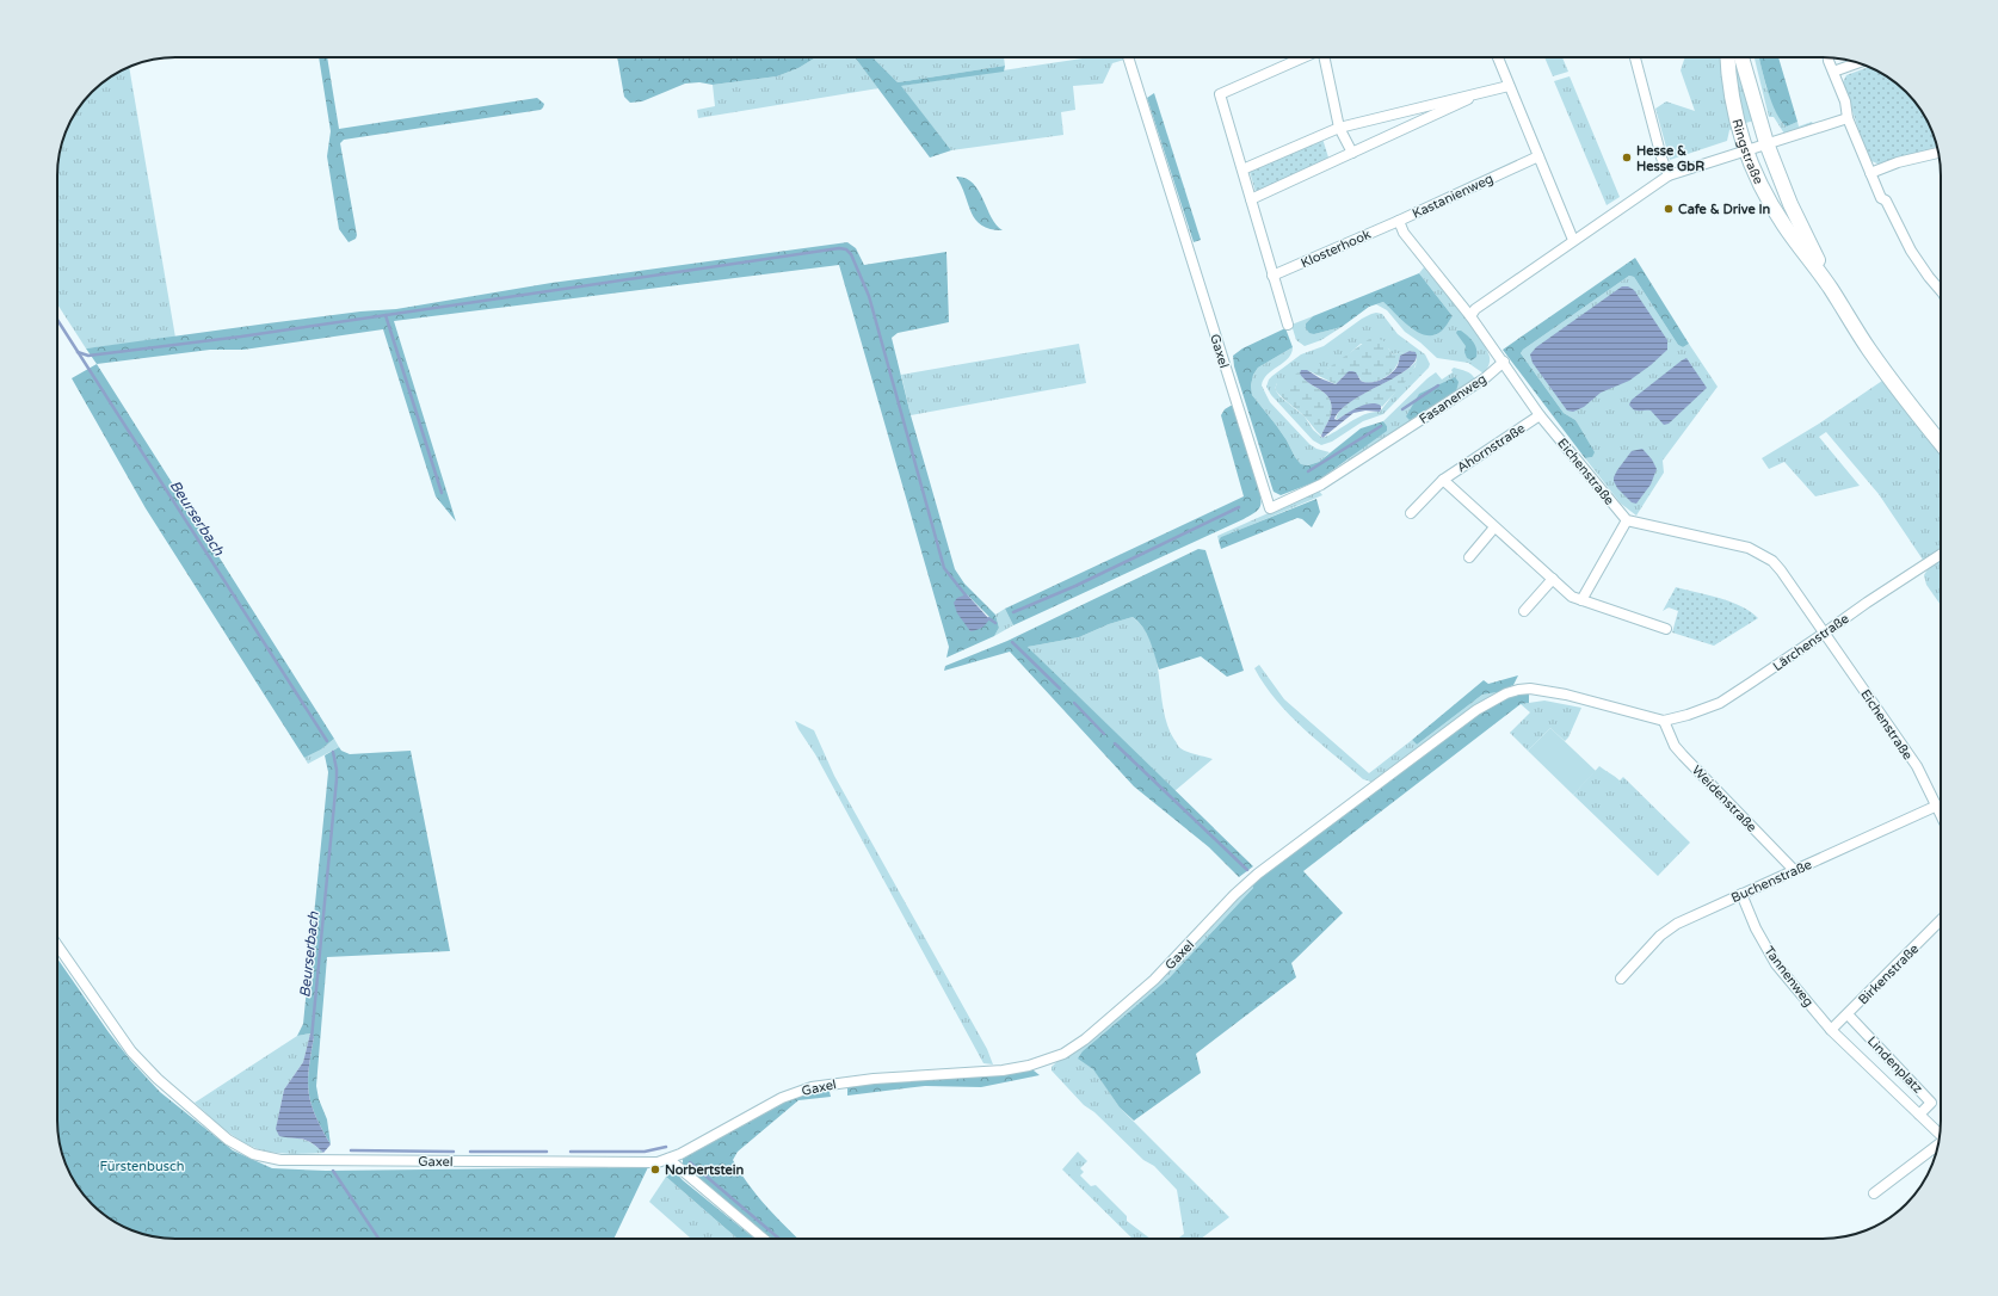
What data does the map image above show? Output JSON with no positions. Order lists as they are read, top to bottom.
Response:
{
  "streets": {
    "main road": ["Ringstraße"],
    "street": [
      "Kastanienweg",
      "Klosterhook",
      "Gaxel",
      "Fasanenweg",
      "Ahornstraße",
      "Eichenstraße",
      "Lärchenstraße",
      "Weidenstraße",
      "Buchenstraße",
      "Birkenstraße",
      "Tannenweg",
      "Lindenplatz"
    ]
  },
  "crossings": [
    ["Kastanienweg", "Klosterhook"],
    ["Kastanienweg", "Eichenstraße"],
    ["Gaxel", "Fasanenweg"],
    ["Gaxel", "Lärchenstraße"],
    ["Gaxel", "Weidenstraße"],
    ["Fasanenweg", "Eichenstraße"],
    ["Ahornstraße", "Eichenstraße"],
    ["Eichenstraße", "Lärchenstraße"],
    ["Eichenstraße", "Buchenstraße"],
    ["Lärchenstraße", "Weidenstraße"],
    ["Weidenstraße", "Buchenstraße"],
    ["Buchenstraße", "Tannenweg"],
    ["Birkenstraße", "Tannenweg"],
    ["Birkenstraße", "Lindenplatz"],
    ["Tannenweg", "Lindenplatz"]
  ],
  "water": ["Beurserbach"],
  "parks": ["Fürstenbusch"],
  "places": ["Hesse & Hesse GbR", "Cafe & Drive In", "Norbertstein"]
}
